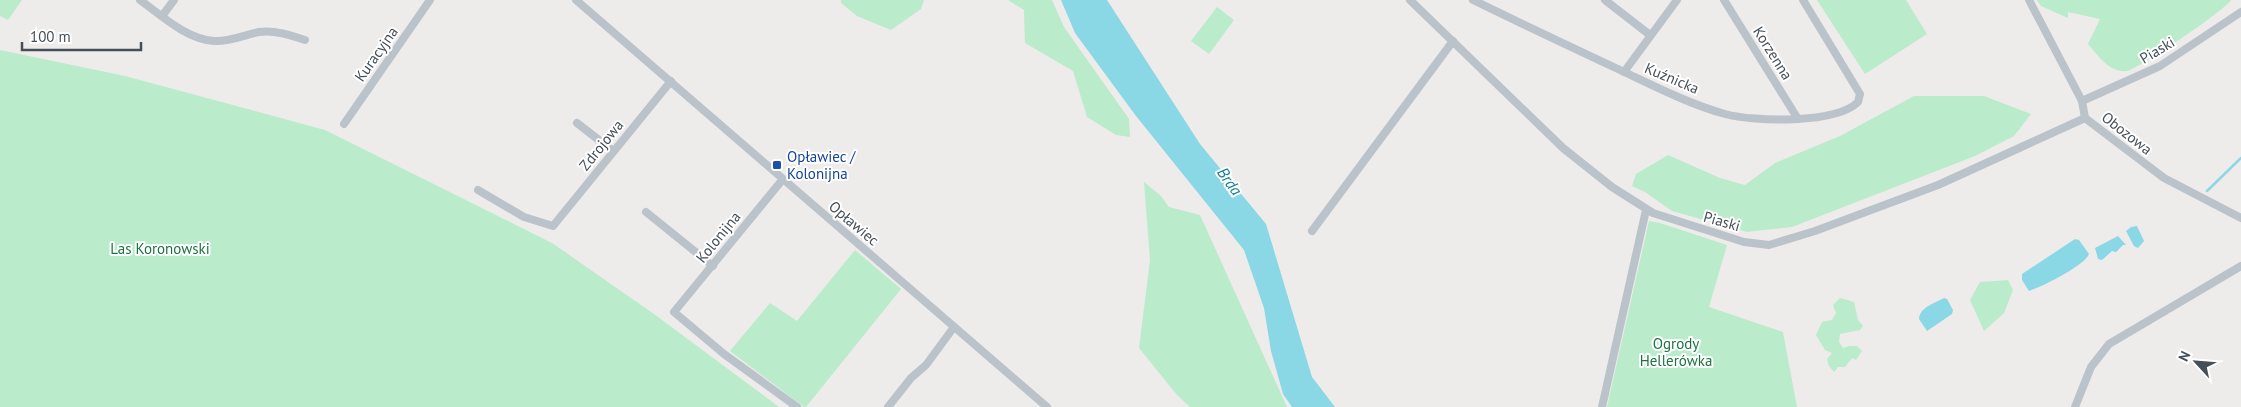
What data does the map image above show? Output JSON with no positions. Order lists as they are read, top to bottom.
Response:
{
  "streets": {
    "street": [
      "Piaski",
      "Korzenna",
      "Kuracyjna",
      "Kuźnicka",
      "Obozowa",
      "Zdrojowa",
      "Opławiec",
      "Kolonijna"
    ]
  },
  "crossings": [
    ["Piaski", "Obozowa"],
    ["Korzenna", "Kuźnicka"],
    ["Zdrojowa", "Opławiec"],
    ["Opławiec", "Kolonijna"]
  ],
  "water": ["Brda"],
  "parks": ["Las Koronowski", "Ogrody Hellerówka"],
  "places": {
    "transit": ["Opławiec / Kolonijna"]
  },
  "scale_bar": "100 m",
  "north": "top left"
}
